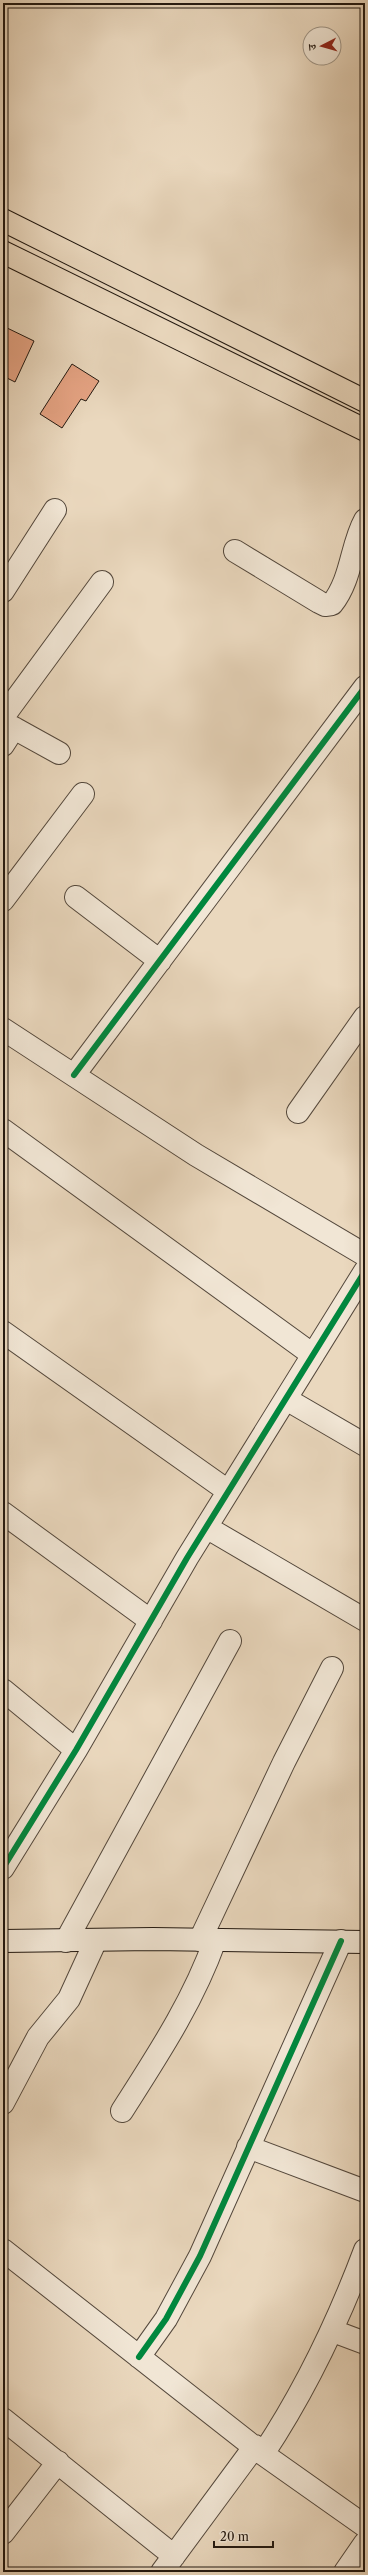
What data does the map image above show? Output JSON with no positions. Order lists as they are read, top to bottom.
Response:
{
  "scale_bar": "20 m",
  "north": "left"
}
